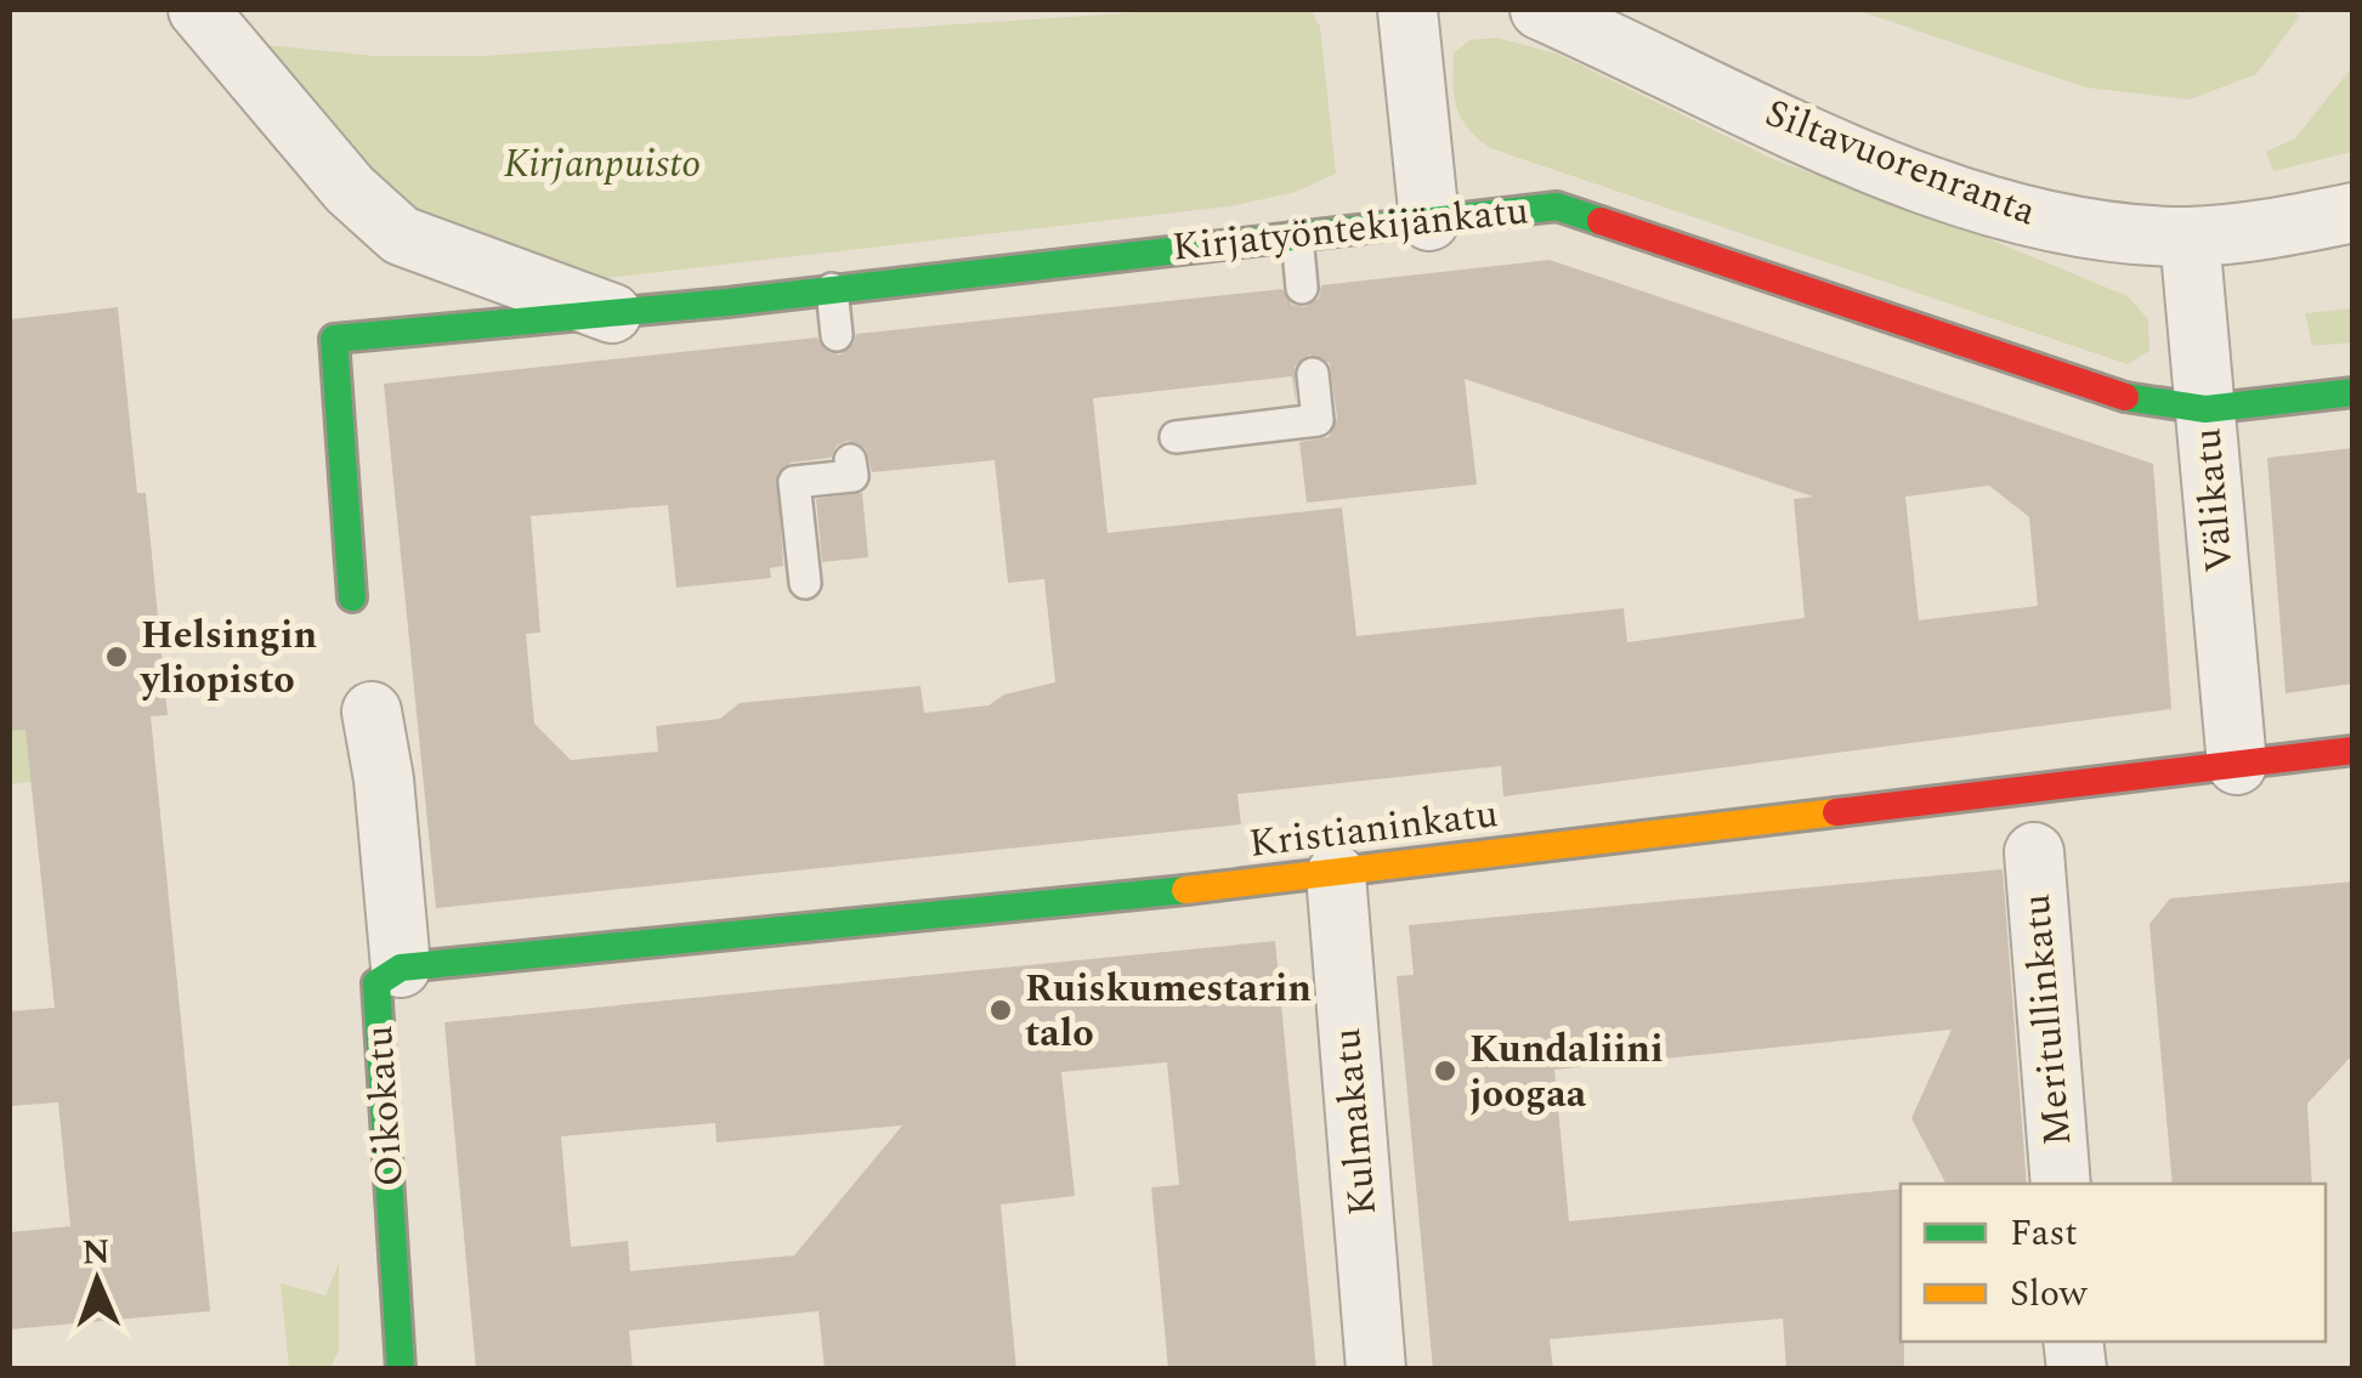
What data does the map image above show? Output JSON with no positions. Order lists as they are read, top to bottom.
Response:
{
  "streets": {
    "street": [
      "Siltavuorenranta",
      "Kirjatyöntekijänkatu",
      "Välikatu",
      "Kristianinkatu",
      "Meritullinkatu",
      "Oikokatu",
      "Kulmakatu"
    ]
  },
  "crossings": [
    ["Siltavuorenranta", "Välikatu"],
    ["Kirjatyöntekijänkatu", "Välikatu"],
    ["Välikatu", "Kristianinkatu"],
    ["Kristianinkatu", "Oikokatu"],
    ["Kristianinkatu", "Kulmakatu"]
  ],
  "parks": ["Kirjanpuisto"],
  "places": ["Helsingin yliopisto", "Ruiskumestarin talo", "Kundaliini joogaa"],
  "legend": ["Fast", "Slow"],
  "north": "top"
}
